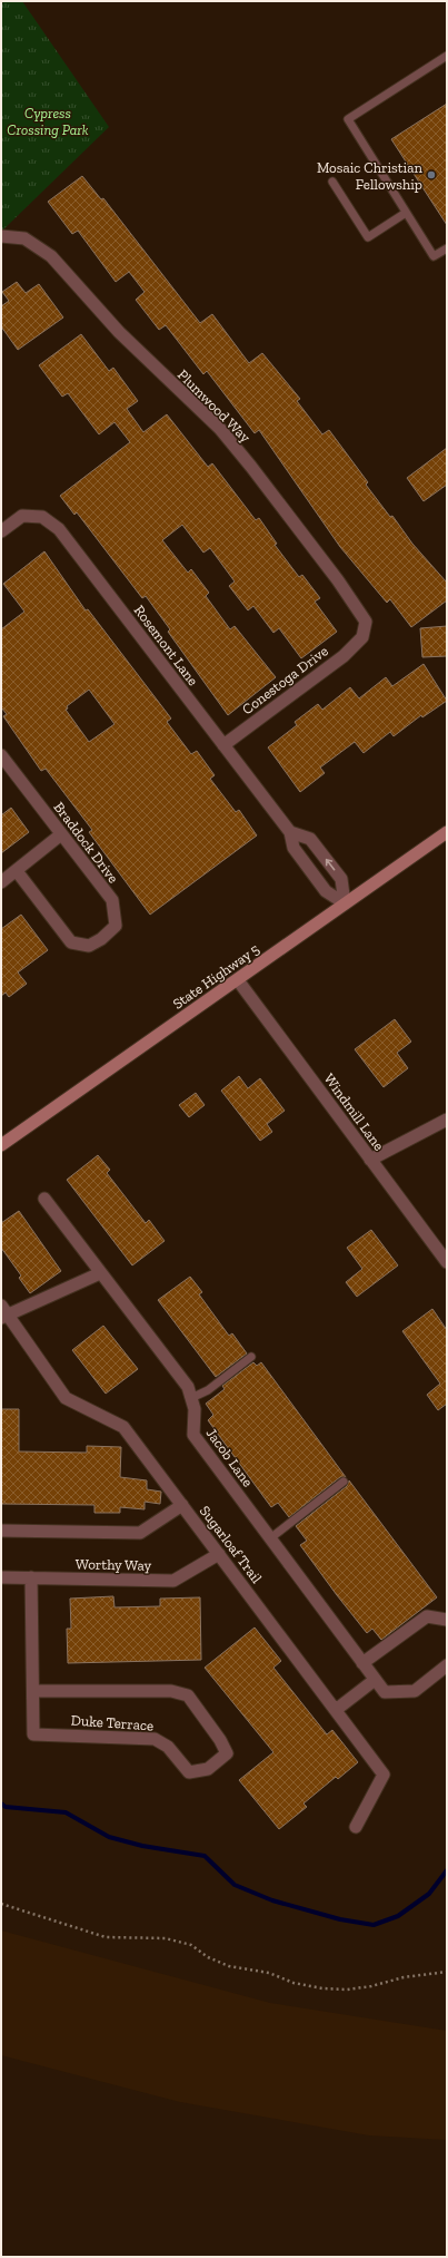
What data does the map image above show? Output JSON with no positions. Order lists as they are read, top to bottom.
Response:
{
  "streets": {
    "main road": ["State Highway 5"],
    "street": [
      "Plumwood Way",
      "Rosemont Lane",
      "Conestoga Drive",
      "Braddock Drive",
      "Windmill Lane",
      "Jacob Lane",
      "Sugarloaf Trail",
      "Worthy Way",
      "Duke Terrace"
    ]
  },
  "crossings": [
    ["Plumwood Way", "Conestoga Drive"],
    ["Rosemont Lane", "Conestoga Drive"],
    ["Rosemont Lane", "State Highway 5"],
    ["State Highway 5", "Windmill Lane"],
    ["Sugarloaf Trail", "Worthy Way"],
    ["Worthy Way", "Duke Terrace"]
  ],
  "parks": ["Cypress Crossing Park"],
  "places": ["Mosaic Christian Fellowship"]
}
